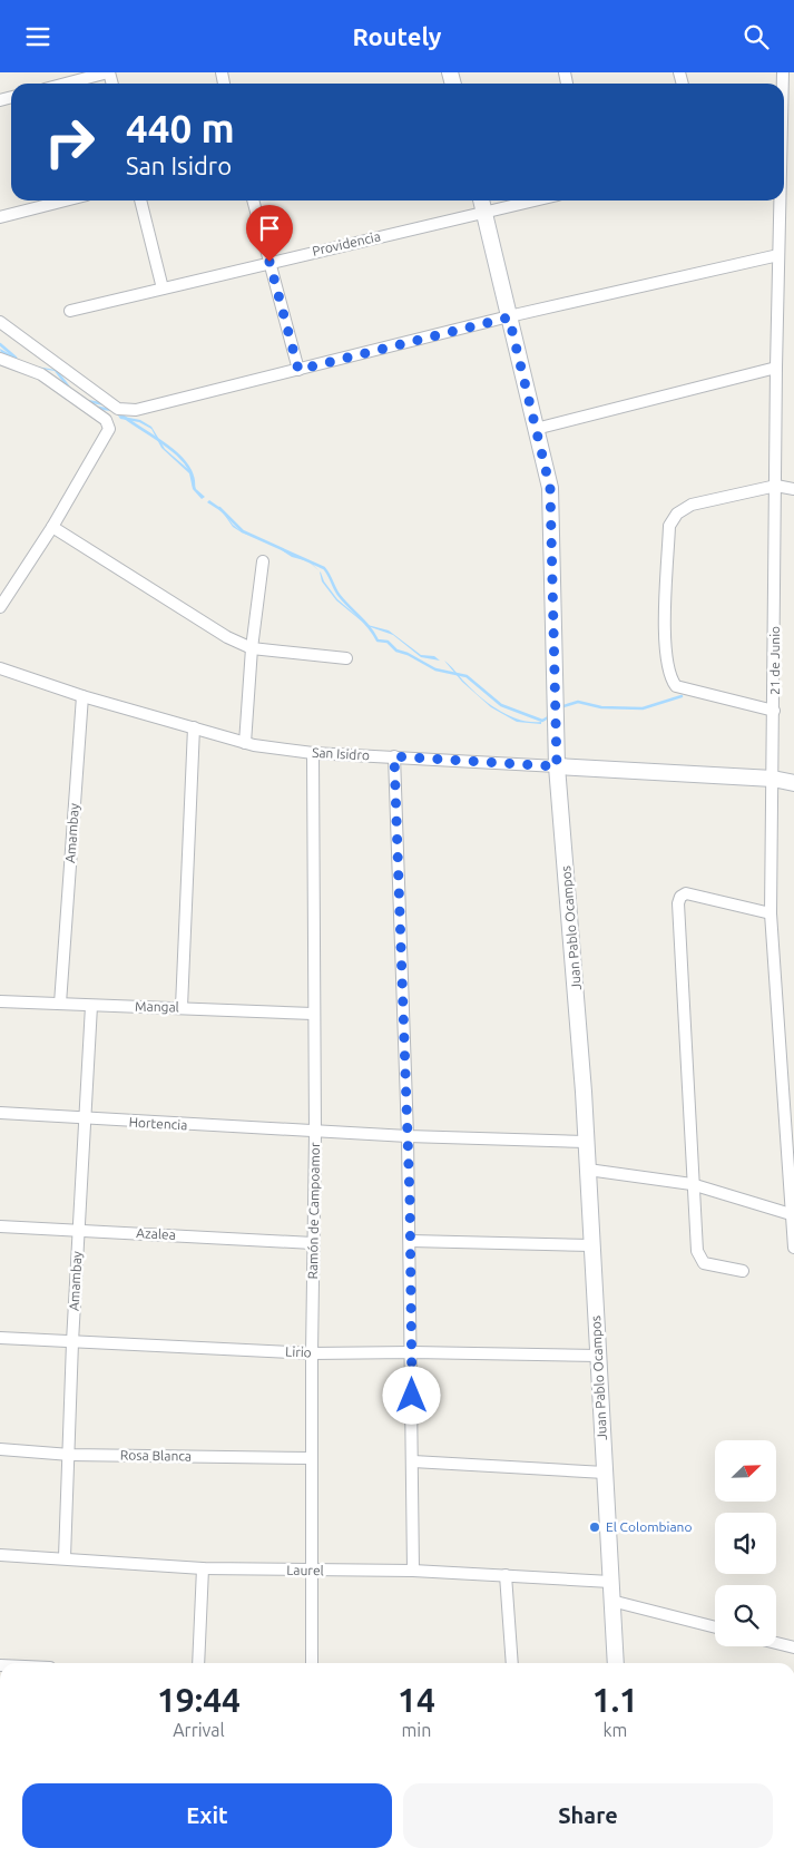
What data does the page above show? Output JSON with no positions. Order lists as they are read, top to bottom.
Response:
{
  "streets": {
    "street": [
      "Providencia",
      "21 de Junio",
      "San Isidro",
      "Amambay",
      "Juan Pablo Ocampos",
      "Mangal",
      "Hortencia",
      "Ramón de Campoamor",
      "Azalea",
      "Lirio",
      "Rosa Blanca",
      "Laurel"
    ]
  },
  "crossings": [
    ["Providencia", "Juan Pablo Ocampos"],
    ["21 de Junio", "San Isidro"],
    ["San Isidro", "Amambay"],
    ["San Isidro", "Juan Pablo Ocampos"],
    ["San Isidro", "Ramón de Campoamor"],
    ["Amambay", "Mangal"],
    ["Amambay", "Hortencia"],
    ["Amambay", "Azalea"],
    ["Amambay", "Lirio"],
    ["Amambay", "Rosa Blanca"],
    ["Amambay", "Laurel"],
    ["Juan Pablo Ocampos", "Hortencia"],
    ["Juan Pablo Ocampos", "Lirio"],
    ["Juan Pablo Ocampos", "Laurel"],
    ["Mangal", "Ramón de Campoamor"],
    ["Hortencia", "Ramón de Campoamor"],
    ["Ramón de Campoamor", "Azalea"],
    ["Ramón de Campoamor", "Lirio"],
    ["Ramón de Campoamor", "Rosa Blanca"],
    ["Ramón de Campoamor", "Laurel"]
  ],
  "places": ["El Colombiano"],
  "north": "top right",
  "page": {
    "header": "Routely",
    "turn": ["440 m", "San Isidro"],
    "eta": [
      "19:44",
      "Arrival",
      "14",
      "min",
      "1.1",
      "km"
    ],
    "buttons": ["Exit", "Share"]
  }
}
